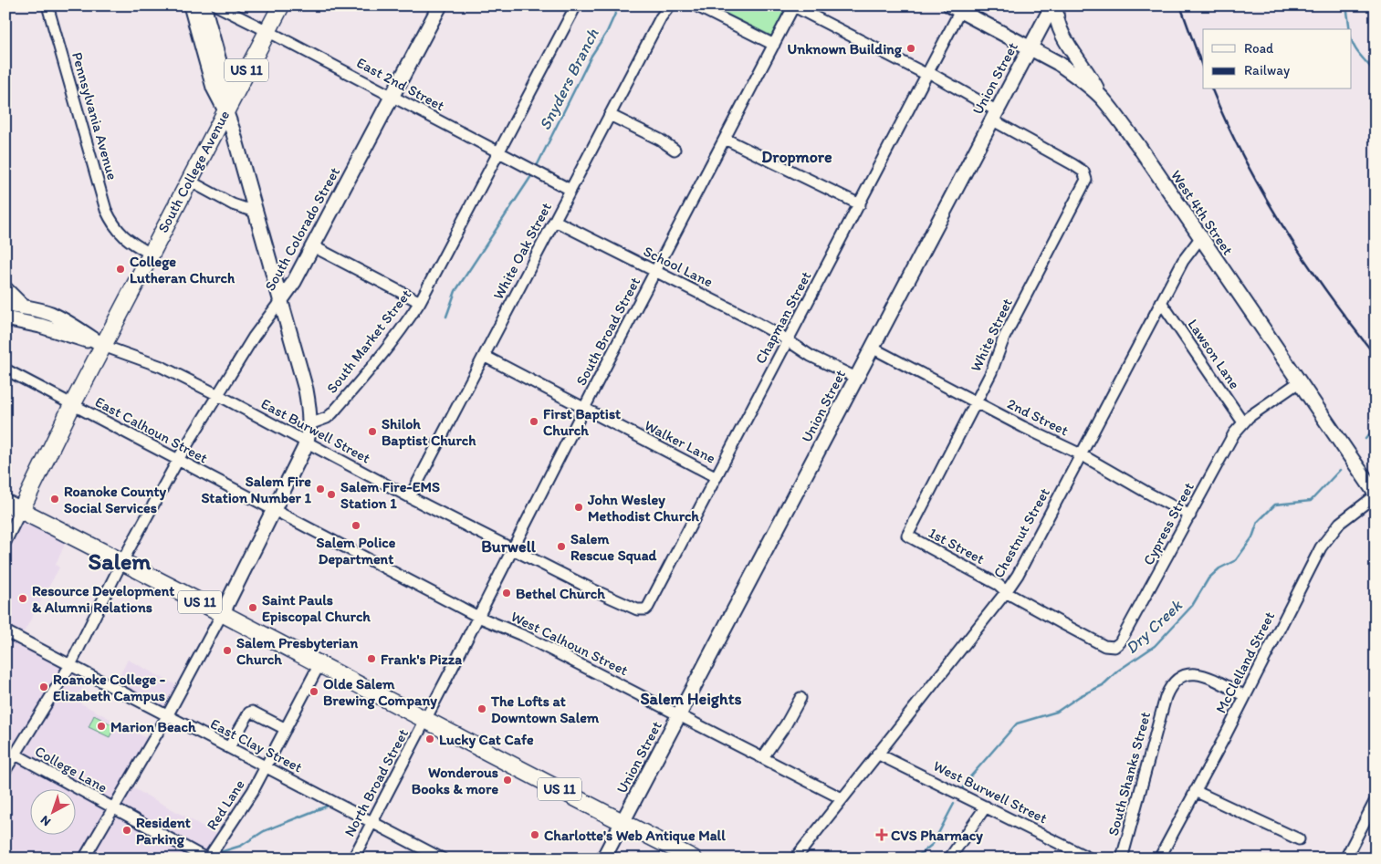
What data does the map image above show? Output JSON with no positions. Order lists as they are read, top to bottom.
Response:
{
  "streets": {
    "main road": ["US 11", "South College Avenue"],
    "street": [
      "Union Street",
      "East 2nd Street",
      "Pennsylvania Avenue",
      "West 4th Street",
      "South Colorado Street",
      "White Oak Street",
      "School Lane",
      "Chapman Street",
      "South Broad Street",
      "White Street",
      "South Market Street",
      "Lawson Lane",
      "2nd Street",
      "East Calhoun Street",
      "East Burwell Street",
      "Walker Lane",
      "Cypress Street",
      "Chestnut Street",
      "1st Street",
      "West Calhoun Street",
      "McClelland Street",
      "East Clay Street",
      "College Lane",
      "South Shanks Street",
      "North Broad Street",
      "West Burwell Street",
      "Red Lane"
    ]
  },
  "crossings": [
    ["US 11", "Union Street"],
    ["US 11", "South College Avenue"],
    ["US 11", "South Colorado Street"],
    ["US 11", "South Broad Street"],
    ["US 11", "North Broad Street"],
    ["US 11", "Red Lane"],
    ["Union Street", "West 4th Street"],
    ["Union Street", "School Lane"],
    ["Union Street", "White Street"],
    ["Union Street", "2nd Street"],
    ["Union Street", "West Calhoun Street"],
    ["East 2nd Street", "South College Avenue"],
    ["East 2nd Street", "South Colorado Street"],
    ["East 2nd Street", "White Oak Street"],
    ["East 2nd Street", "South Market Street"],
    ["Pennsylvania Avenue", "South College Avenue"],
    ["South College Avenue", "East Calhoun Street"],
    ["South College Avenue", "East Burwell Street"],
    ["West 4th Street", "Chapman Street"],
    ["West 4th Street", "Cypress Street"],
    ["West 4th Street", "Chestnut Street"],
    ["West 4th Street", "McClelland Street"],
    ["South Colorado Street", "East Calhoun Street"],
    ["South Colorado Street", "East Burwell Street"],
    ["South Colorado Street", "East Clay Street"],
    ["South Colorado Street", "College Lane"],
    ["White Oak Street", "School Lane"],
    ["White Oak Street", "East Burwell Street"],
    ["White Oak Street", "Walker Lane"],
    ["School Lane", "Chapman Street"],
    ["School Lane", "South Broad Street"],
    ["Chapman Street", "South Broad Street"],
    ["Chapman Street", "White Street"],
    ["Chapman Street", "East Burwell Street"],
    ["Chapman Street", "Walker Lane"],
    ["South Broad Street", "White Street"],
    ["South Broad Street", "East Calhoun Street"],
    ["South Broad Street", "East Burwell Street"],
    ["South Broad Street", "Walker Lane"],
    ["South Broad Street", "West Calhoun Street"],
    ["South Broad Street", "North Broad Street"],
    ["White Street", "2nd Street"],
    ["White Street", "1st Street"],
    ["Lawson Lane", "Cypress Street"],
    ["Lawson Lane", "Chestnut Street"],
    ["2nd Street", "Cypress Street"],
    ["2nd Street", "Chestnut Street"],
    ["East Calhoun Street", "West Calhoun Street"],
    ["Cypress Street", "1st Street"],
    ["Chestnut Street", "1st Street"],
    ["Chestnut Street", "West Calhoun Street"],
    ["Chestnut Street", "West Burwell Street"],
    ["McClelland Street", "South Shanks Street"],
    ["East Clay Street", "North Broad Street"],
    ["East Clay Street", "Red Lane"],
    ["College Lane", "Red Lane"]
  ],
  "districts": [
    "Dropmore",
    "Burwell",
    "Salem",
    "Salem Heights"
  ],
  "water": ["Snyders Branch", "Dry Creek"],
  "places": {
    "other": [
      "Unknown Building",
      "College Lutheran Church",
      "First Baptist Church",
      "Shiloh Baptist Church",
      "Salem Fire Station Number 1",
      "Salem Fire-EMS Station 1",
      "Roanoke County Social Services",
      "John Wesley Methodist Church",
      "Salem Police Department",
      "Salem Rescue Squad",
      "Bethel Church",
      "Resource Development & Alumni Relations",
      "Saint Pauls Episcopal Church",
      "Salem Presbyterian Church",
      "Frank's Pizza",
      "Roanoke College - Elizabeth Campus",
      "Olde Salem Brewing Company",
      "The Lofts at Downtown Salem",
      "Marion Beach",
      "Lucky Cat Cafe",
      "Wonderous Books & more",
      "Resident Parking",
      "Charlotte's Web Antique Mall"
    ],
    "health": ["CVS Pharmacy"]
  },
  "legend": ["Road", "Railway"],
  "north": "bottom left"
}
